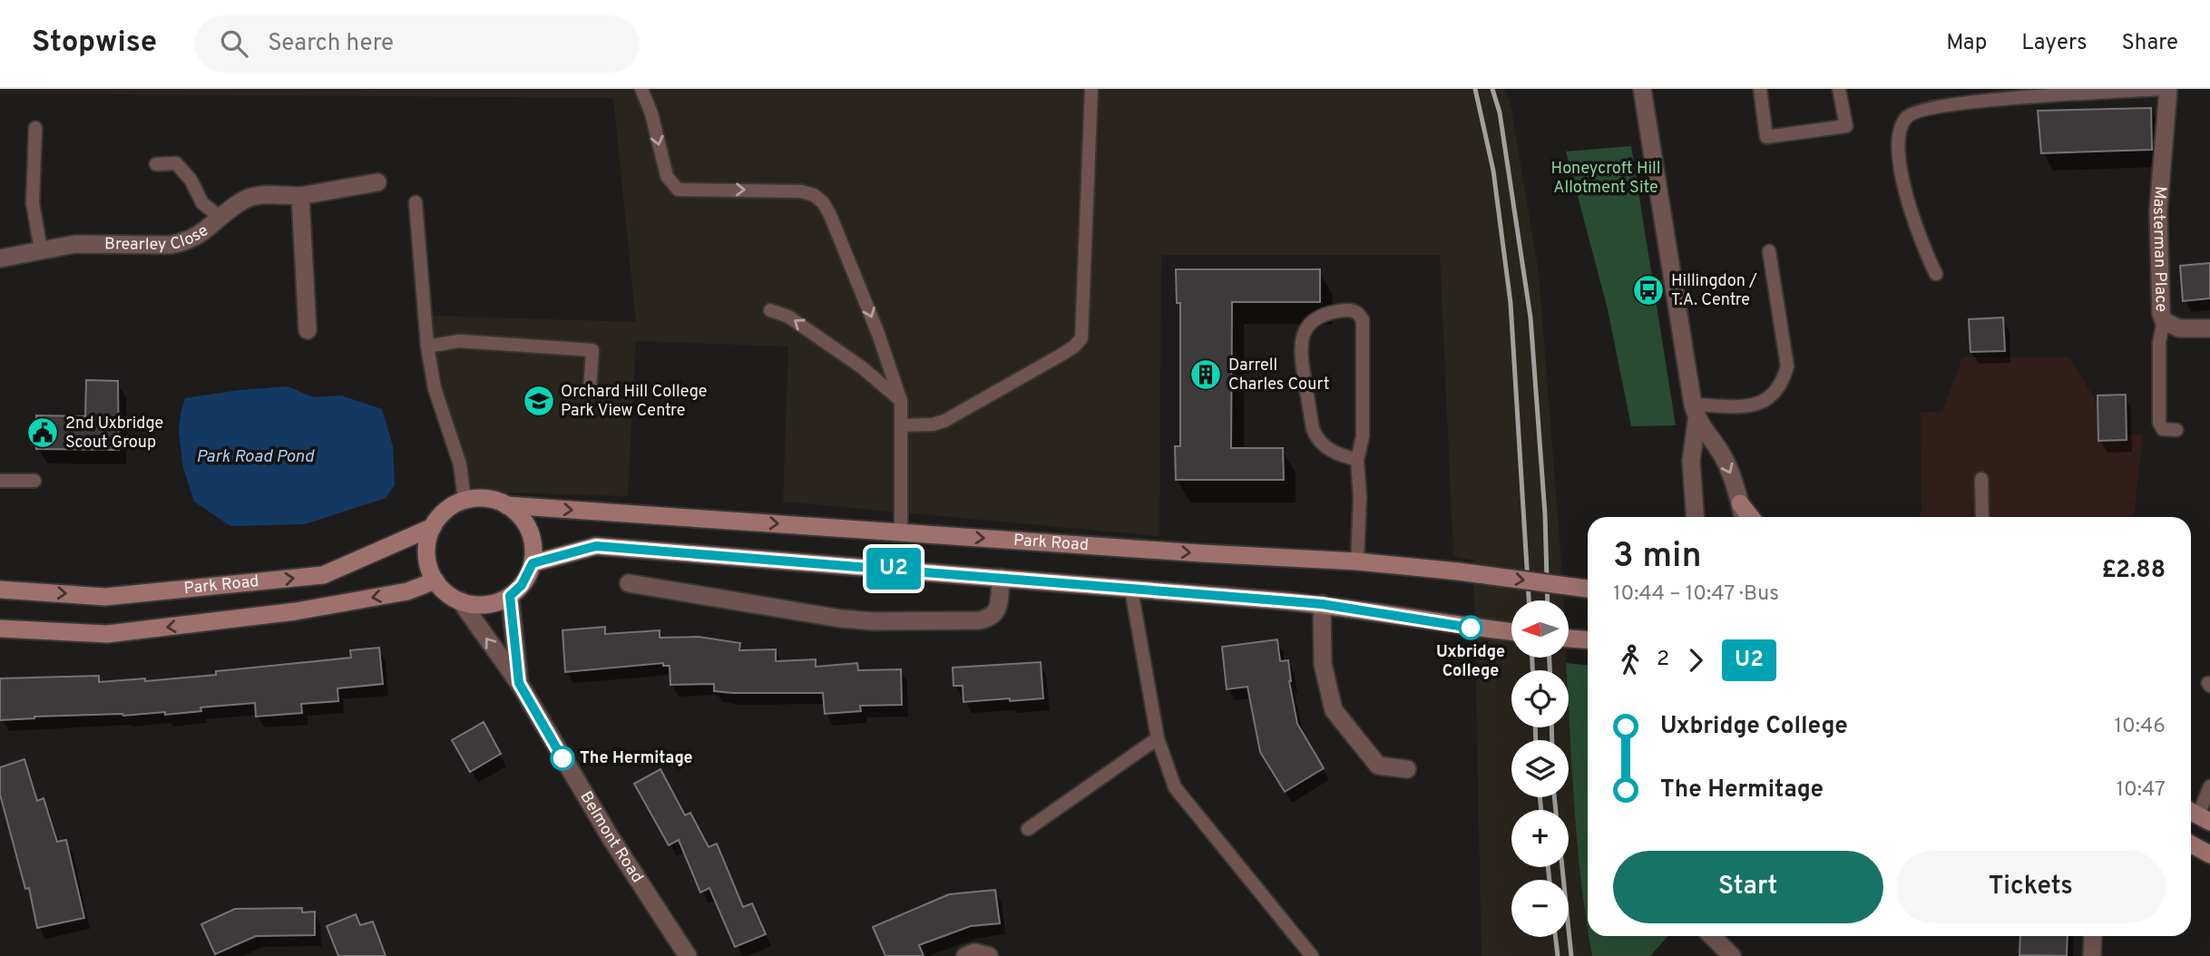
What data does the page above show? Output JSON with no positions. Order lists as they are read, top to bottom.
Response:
{
  "streets": {
    "main road": ["Park Road"],
    "street": ["Brearley Close", "Masterman Place", "Belmont Road"]
  },
  "crossings": [
    ["Park Road", "Belmont Road"]
  ],
  "water": ["Park Road Pond"],
  "parks": ["Honeycroft Hill Allotment Site"],
  "places": {
    "bus stop": ["Hillingdon / T.A. Centre"],
    "building": ["Darrell Charles Court"],
    "school or university": ["Orchard Hill College Park View Centre"],
    "public building": ["2nd Uxbridge Scout Group"],
    "other": ["Uxbridge College", "The Hermitage"]
  },
  "lines": ["bus line U2"],
  "north": "left",
  "page": {
    "header": "Stopwise",
    "search": "Search here",
    "nav": ["Map", "Layers", "Share"],
    "on_map": "U2",
    "heading": ["3 min", "10:44 – 10:47 · Bus", "£2.88"],
    "map_buttons": ["+", "−"],
    "legs": ["2", "U2"],
    "list": [
      {
        "name": "Uxbridge College",
        "value": "10:46"
      },
      {
        "name": "The Hermitage",
        "value": "10:47"
      }
    ],
    "buttons": ["Start", "Tickets"]
  }
}
